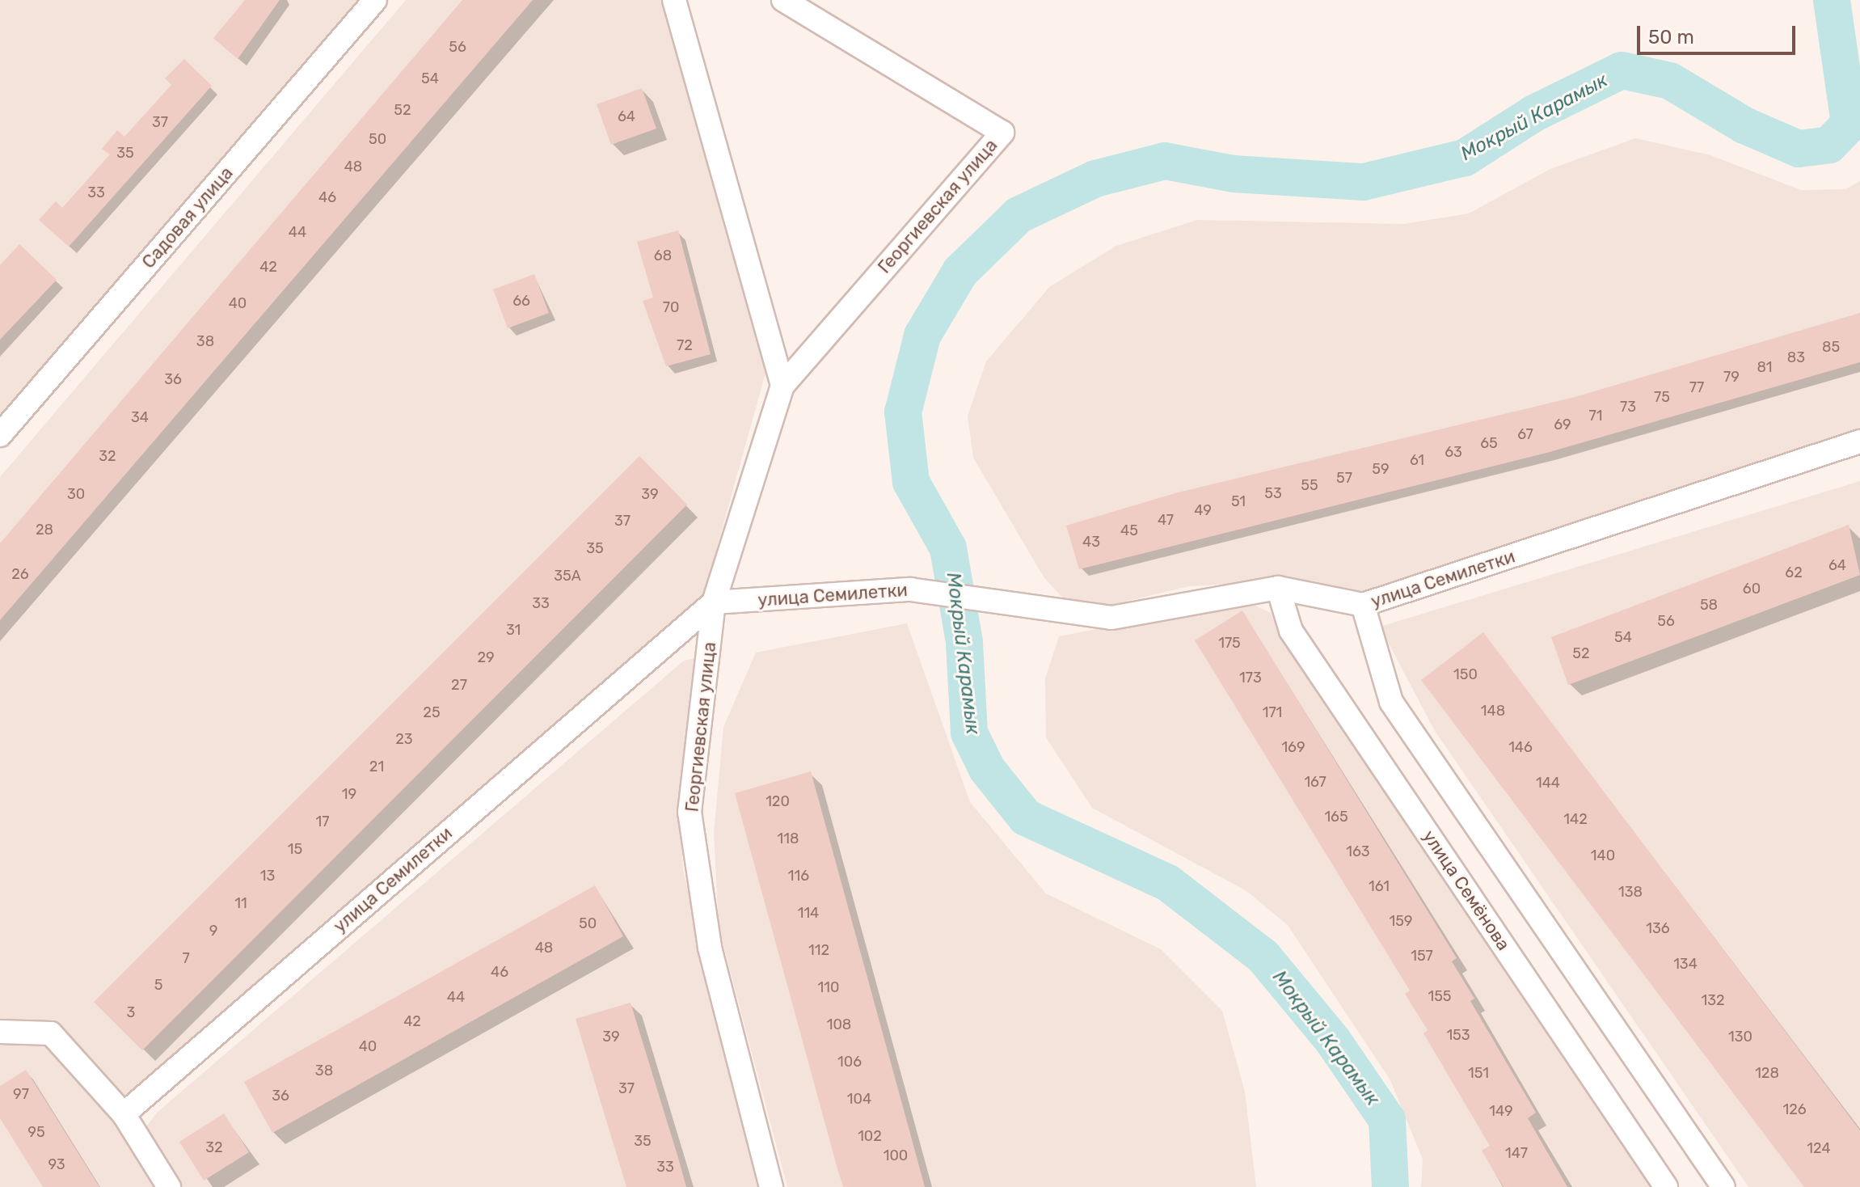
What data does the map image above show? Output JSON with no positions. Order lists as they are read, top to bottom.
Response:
{
  "streets": {
    "street": [
      "Георгиевская улица",
      "Садовая улица",
      "улица Семилетки",
      "улица Семёнова"
    ]
  },
  "crossings": [
    ["Георгиевская улица", "улица Семилетки"],
    ["улица Семилетки", "улица Семёнова"]
  ],
  "water": ["Мокрый Карамык"],
  "house_numbers": [
    "56",
    "54",
    "52",
    "64",
    "37",
    "50",
    "35",
    "48",
    "33",
    "46",
    "44",
    "68",
    "42",
    "66",
    "40",
    "70",
    "38",
    "72",
    "85",
    "83",
    "81",
    "79",
    "36",
    "77",
    "75",
    "73",
    "71",
    "34",
    "69",
    "67",
    "65",
    "63",
    "32",
    "61",
    "59",
    "57",
    "55",
    "53",
    "30",
    "39",
    "51",
    "49",
    "47",
    "37",
    "28",
    "45",
    "43",
    "35",
    "64",
    "62",
    "26",
    "35А",
    "60",
    "33",
    "58",
    "56",
    "31",
    "54",
    "175",
    "52",
    "29",
    "150",
    "173",
    "27",
    "148",
    "25",
    "171",
    "23",
    "169",
    "146",
    "21",
    "167",
    "144",
    "19",
    "120",
    "165",
    "142",
    "17",
    "118",
    "15",
    "163",
    "140",
    "13",
    "116",
    "161",
    "138",
    "11",
    "114",
    "159",
    "50",
    "136",
    "9",
    "48",
    "112",
    "157",
    "7",
    "134",
    "46",
    "5",
    "110",
    "155",
    "44",
    "132",
    "3",
    "42",
    "108",
    "153",
    "39",
    "130",
    "40",
    "106",
    "38",
    "151",
    "128",
    "37",
    "97",
    "36",
    "104",
    "126",
    "149",
    "95",
    "102",
    "35",
    "32",
    "124",
    "147",
    "100",
    "93",
    "33"
  ],
  "scale_bar": "50 m"
}
